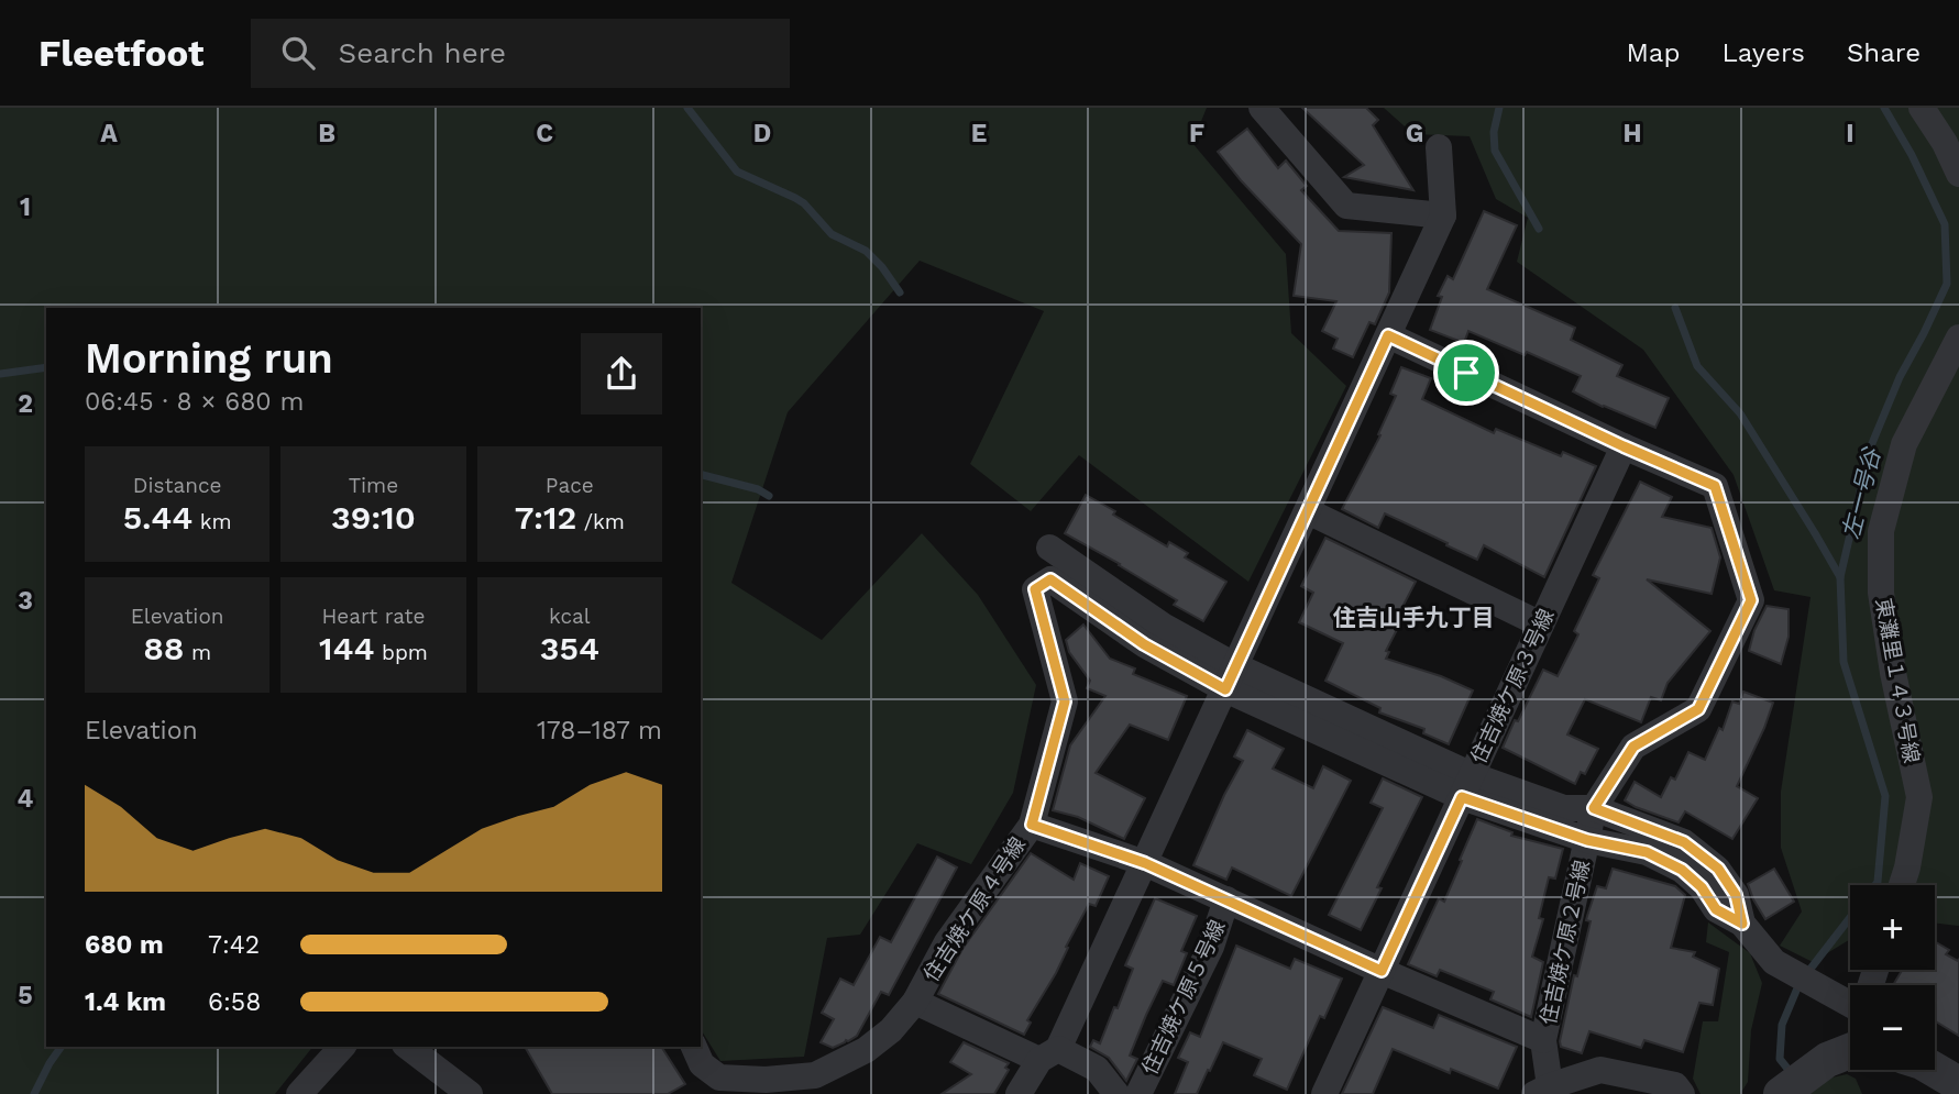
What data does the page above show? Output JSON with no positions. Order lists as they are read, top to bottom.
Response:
{
  "streets": {
    "street": [
      "東灘里１４３号線",
      "住吉焼ケ原３号線",
      "住吉焼ケ原４号線",
      "住吉焼ケ原２号線",
      "住吉焼ケ原５号線"
    ]
  },
  "crossings": [
    ["住吉焼ケ原３号線", "住吉焼ケ原２号線"]
  ],
  "districts": ["住吉山手九丁目"],
  "water": ["左一号谷"],
  "page": {
    "header": "Fleetfoot",
    "search": "Search here",
    "nav": ["Map", "Layers", "Share"],
    "heading": ["Morning run", "06:45 · 8 × 680 m"],
    "stats": [
      ["Distance", "5.44 km"],
      ["Time", "39:10"],
      ["Pace", "7:12 /km"],
      ["Elevation", "88 m"],
      ["Heart rate", "144 bpm"],
      ["kcal", "354"]
    ],
    "chart": ["Elevation", "178–187 m"],
    "map_buttons": ["+", "−"],
    "list": [
      {
        "name": "680 m",
        "note": "7:42"
      },
      {
        "name": "1.4 km",
        "note": "6:58"
      }
    ]
  },
  "grid": {
    "columns": [
      "A",
      "B",
      "C",
      "D",
      "E",
      "F",
      "G",
      "H",
      "I"
    ],
    "rows": [
      "1",
      "2",
      "3",
      "4",
      "5"
    ]
  }
}
